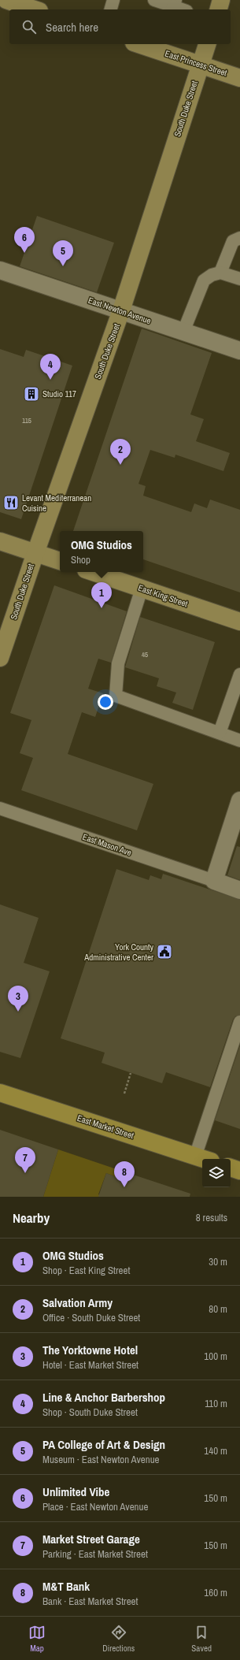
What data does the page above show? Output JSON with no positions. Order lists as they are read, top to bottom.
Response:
{
  "streets": {
    "main road": ["East Market Street"],
    "street": [
      "East Princess Street",
      "South Duke Street",
      "East Newton Avenue",
      "East King Street"
    ],
    "lane": ["East Mason Ave"]
  },
  "crossings": [
    ["East Princess Street", "South Duke Street"],
    ["South Duke Street", "East Newton Avenue"]
  ],
  "places": {
    "building": ["Studio 117"],
    "restaurant": ["Levant Mediterranean Cuisine"],
    "public building": ["York County Administrative Center"]
  },
  "house_numbers": ["115", "45"],
  "page": {
    "search": "Search here",
    "pins": [
      "6",
      "5",
      "4",
      "2",
      "1",
      "3",
      "7",
      "8"
    ],
    "popup": ["OMG Studios", "Shop"],
    "heading": ["Nearby", "8 results"],
    "list": [
      {
        "mark": "1",
        "name": "OMG Studios",
        "note": "Shop · East King Street",
        "value": "30 m"
      },
      {
        "mark": "2",
        "name": "Salvation Army",
        "note": "Office · South Duke Street",
        "value": "80 m"
      },
      {
        "mark": "3",
        "name": "The Yorktowne Hotel",
        "note": "Hotel · East Market Street",
        "value": "100 m"
      },
      {
        "mark": "4",
        "name": "Line & Anchor Barbershop",
        "note": "Shop · South Duke Street",
        "value": "110 m"
      },
      {
        "mark": "5",
        "name": "PA College of Art & Design",
        "note": "Museum · East Newton Avenue",
        "value": "140 m"
      },
      {
        "mark": "6",
        "name": "Unlimited Vibe",
        "note": "Place · East Newton Avenue",
        "value": "150 m"
      },
      {
        "mark": "7",
        "name": "Market Street Garage",
        "note": "Parking · East Market Street",
        "value": "150 m"
      },
      {
        "mark": "8",
        "name": "M&T Bank",
        "note": "Bank · East Market Street",
        "value": "160 m"
      }
    ],
    "nav": ["Map", "Directions", "Saved"]
  }
}
